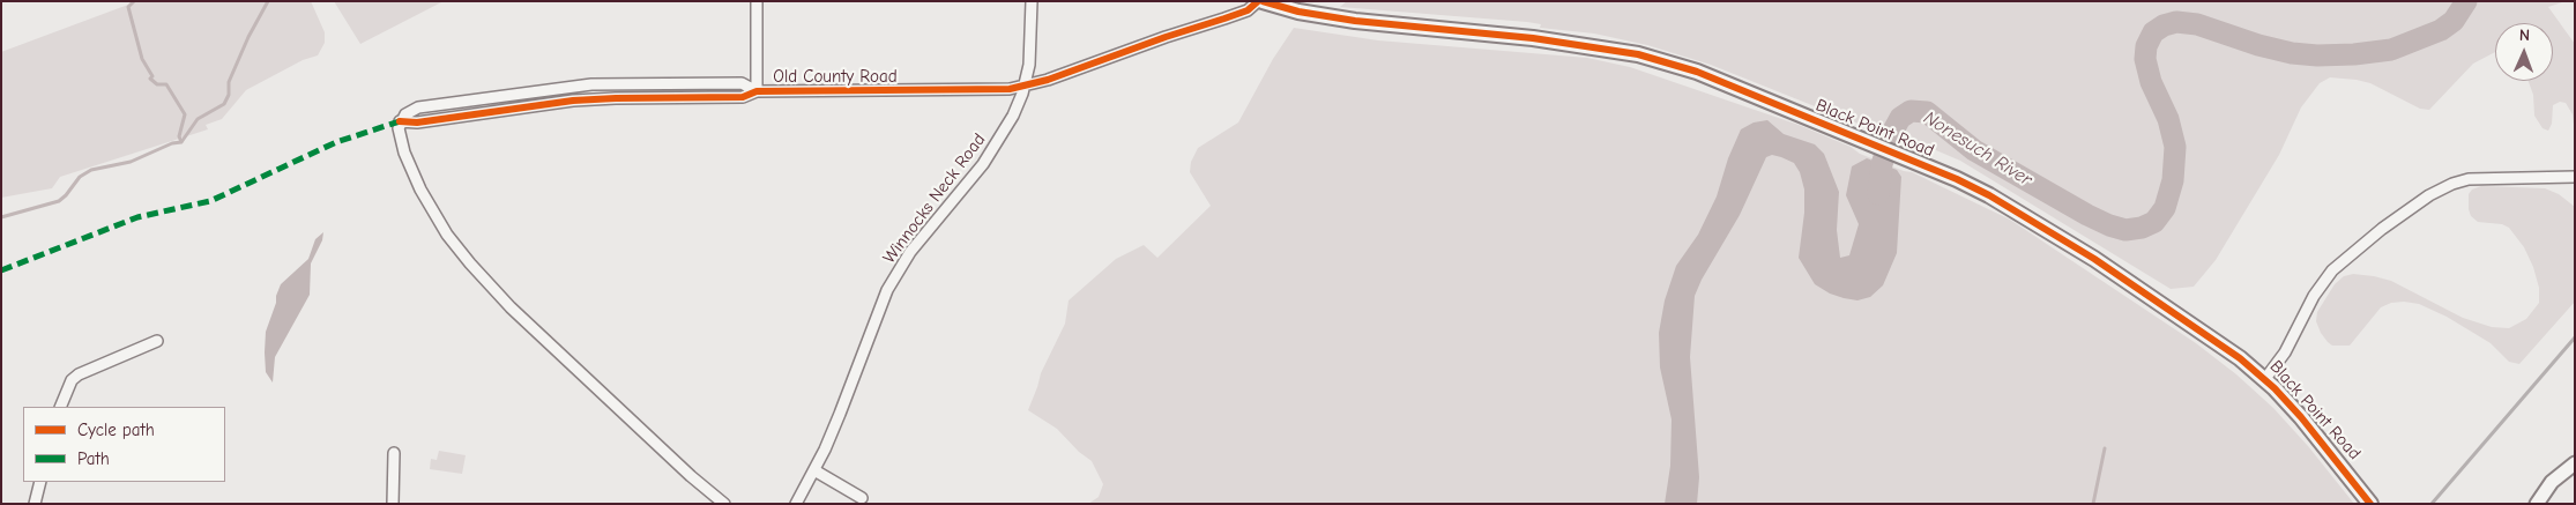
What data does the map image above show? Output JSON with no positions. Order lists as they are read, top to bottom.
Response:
{
  "streets": {
    "main road": ["Black Point Road"],
    "street": ["Old County Road", "Winnocks Neck Road"]
  },
  "crossings": [
    ["Old County Road", "Winnocks Neck Road"]
  ],
  "water": ["Nonesuch River"],
  "legend": ["Cycle path", "Path"],
  "north": "top"
}
